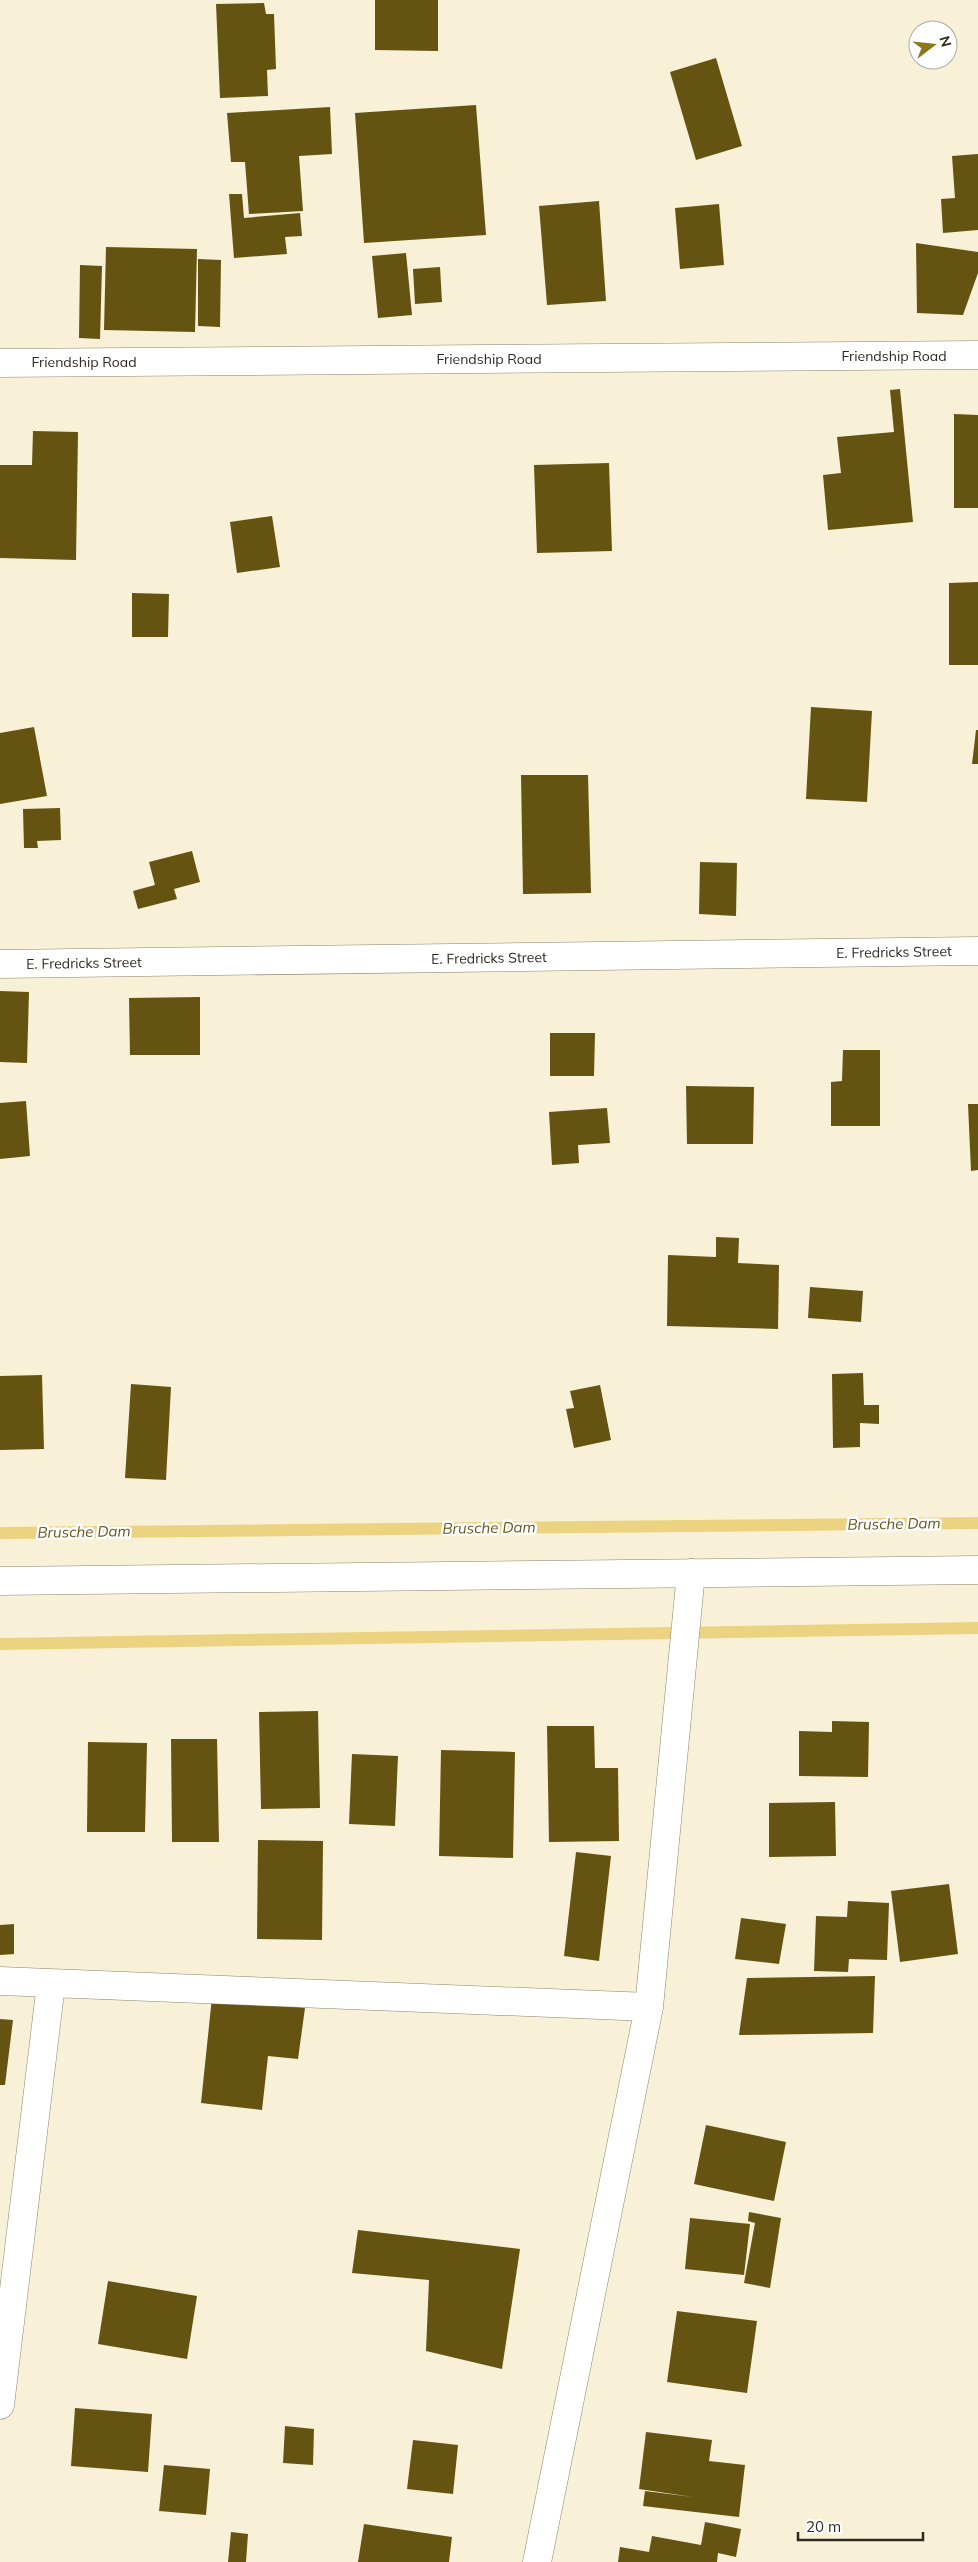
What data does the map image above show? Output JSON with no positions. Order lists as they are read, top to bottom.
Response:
{
  "streets": {
    "street": ["Friendship Road", "E. Fredricks Street"]
  },
  "water": ["Brusche Dam"],
  "scale_bar": "20 m",
  "north": "right"
}
